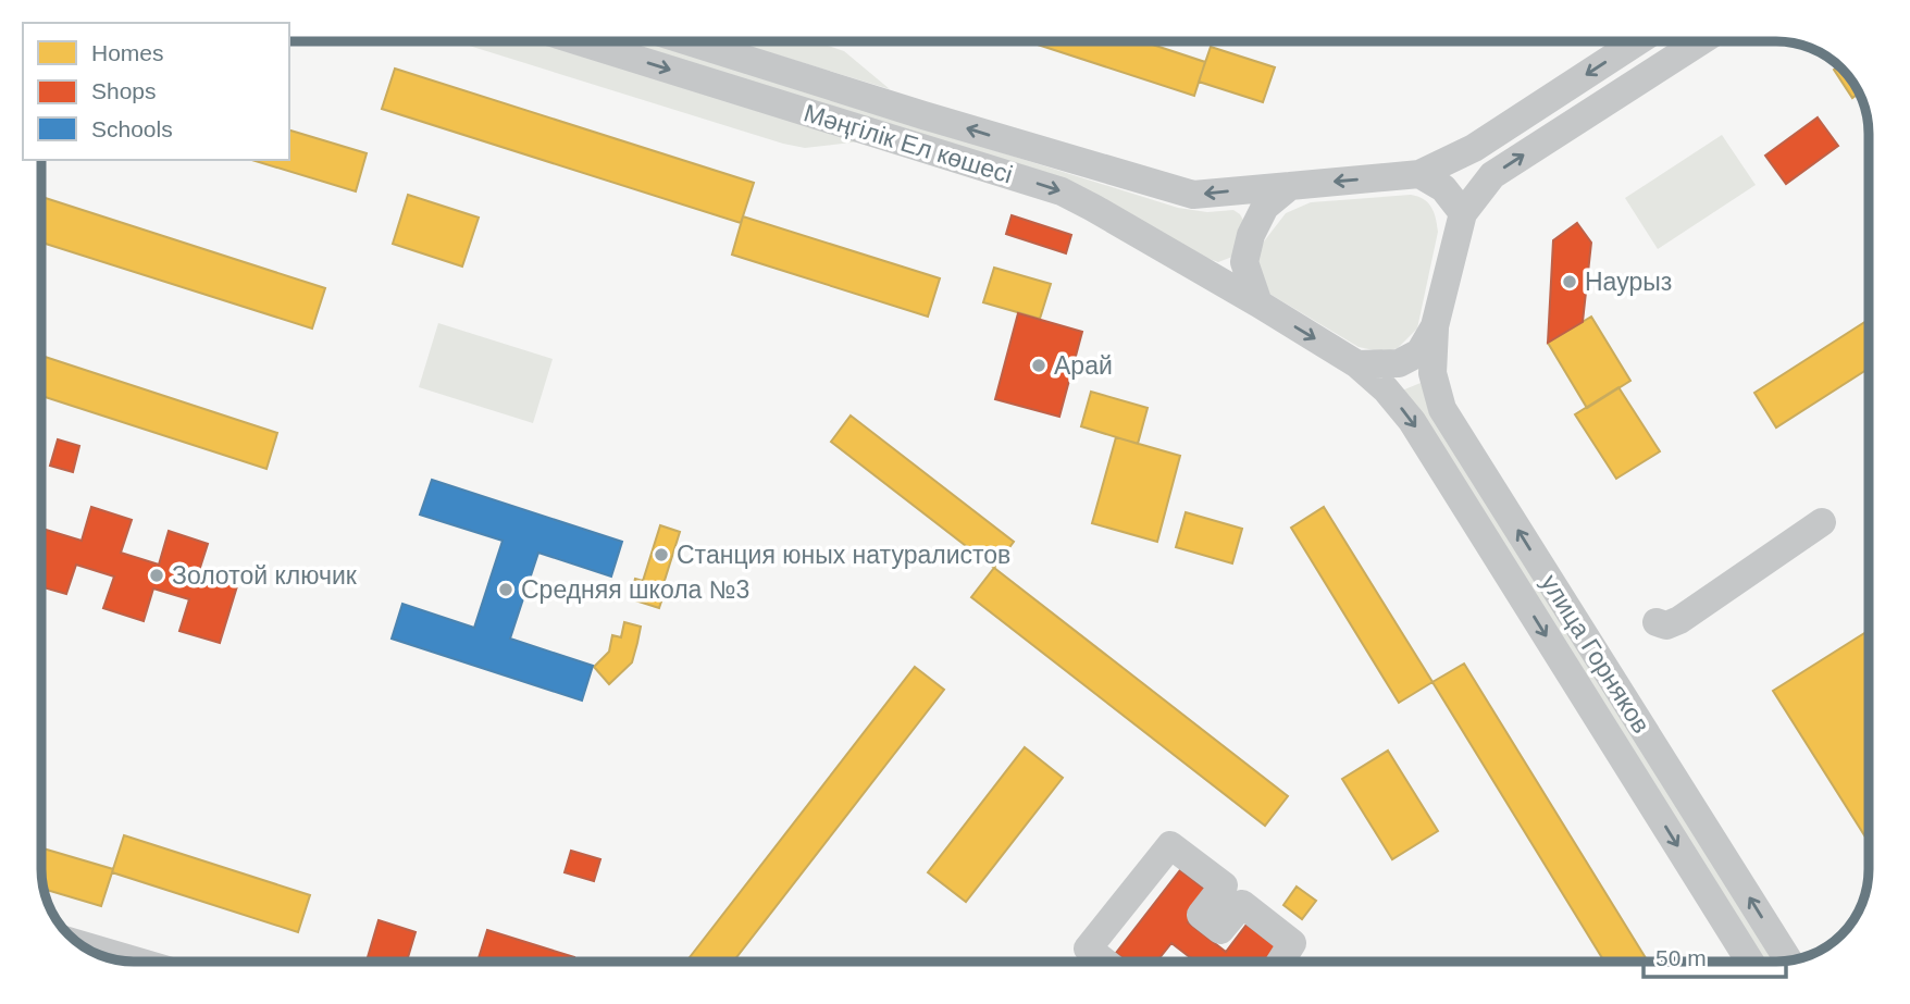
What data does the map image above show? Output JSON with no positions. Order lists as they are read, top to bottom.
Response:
{
  "streets": {
    "street": ["Мәңгілік Ел көшесі", "улица Горняков"]
  },
  "crossings": [
    ["Мәңгілік Ел көшесі", "улица Горняков"]
  ],
  "places": [
    "Наурыз",
    "Арай",
    "Станция юных натуралистов",
    "Золотой ключик",
    "Средняя школа №3"
  ],
  "legend": ["Homes", "Shops", "Schools"],
  "scale_bar": "50 m"
}
